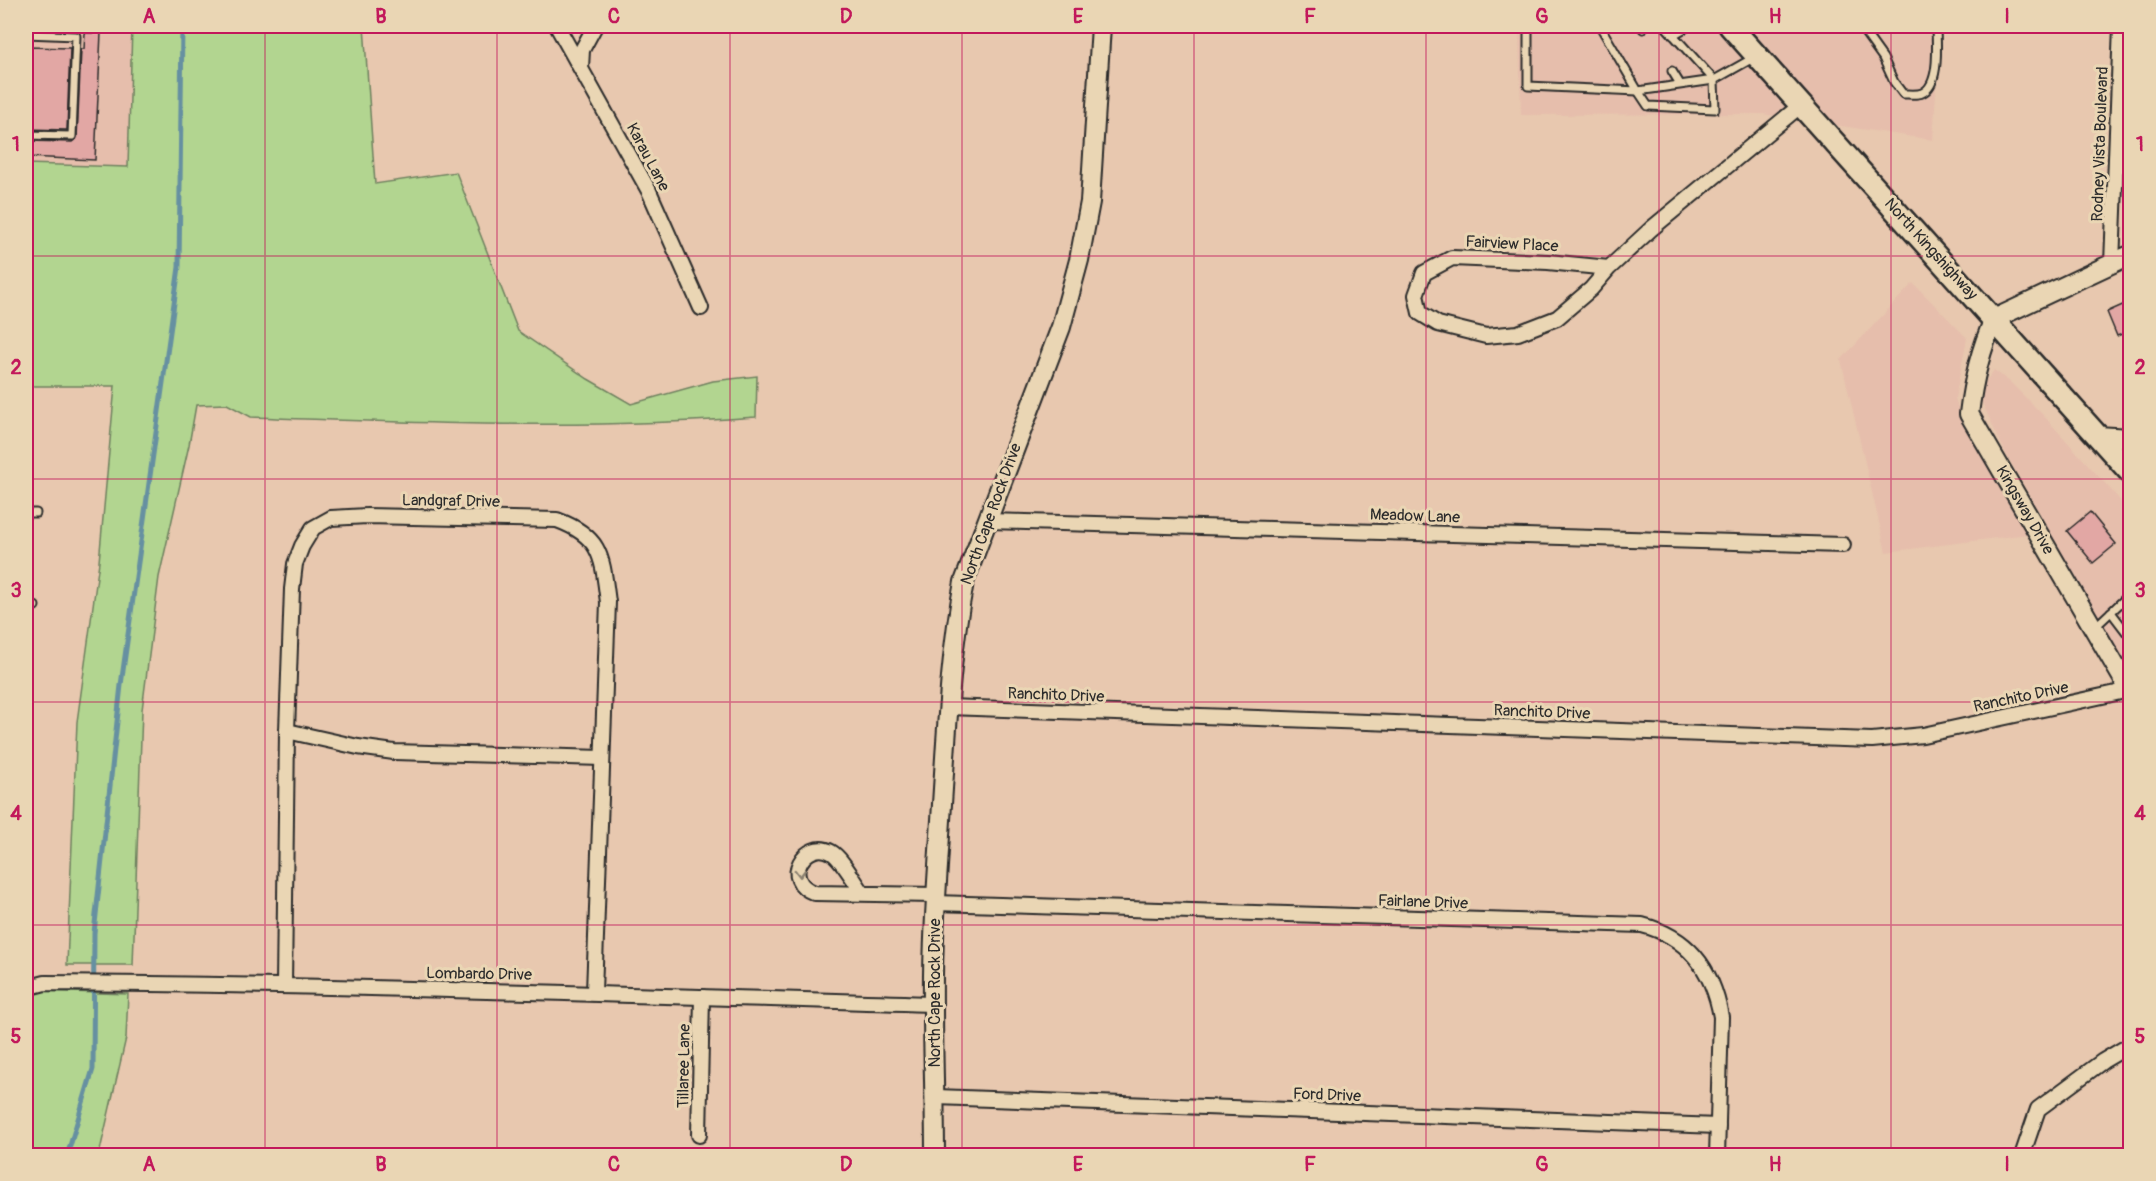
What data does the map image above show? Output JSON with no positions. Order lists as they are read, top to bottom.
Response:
{
  "streets": {
    "main road": ["North Kingshighway"],
    "street": [
      "Rodney Vista Boulevard",
      "Karau Lane",
      "Fairview Place",
      "Landgraf Drive",
      "Kingsway Drive",
      "North Cape Rock Drive",
      "Meadow Lane",
      "Ranchito Drive",
      "Fairlane Drive",
      "Lombardo Drive",
      "Tillaree Lane",
      "Ford Drive"
    ]
  },
  "crossings": [
    ["Fairview Place", "North Kingshighway"],
    ["North Kingshighway", "Kingsway Drive"],
    ["Landgraf Drive", "Lombardo Drive"],
    ["Kingsway Drive", "Ranchito Drive"],
    ["North Cape Rock Drive", "Meadow Lane"],
    ["North Cape Rock Drive", "Ranchito Drive"],
    ["North Cape Rock Drive", "Fairlane Drive"],
    ["North Cape Rock Drive", "Lombardo Drive"],
    ["North Cape Rock Drive", "Ford Drive"],
    ["Fairlane Drive", "Ford Drive"],
    ["Lombardo Drive", "Tillaree Lane"]
  ],
  "grid": {
    "columns": [
      "A",
      "B",
      "C",
      "D",
      "E",
      "F",
      "G",
      "H",
      "I"
    ],
    "rows": [
      "1",
      "2",
      "3",
      "4",
      "5"
    ]
  }
}
